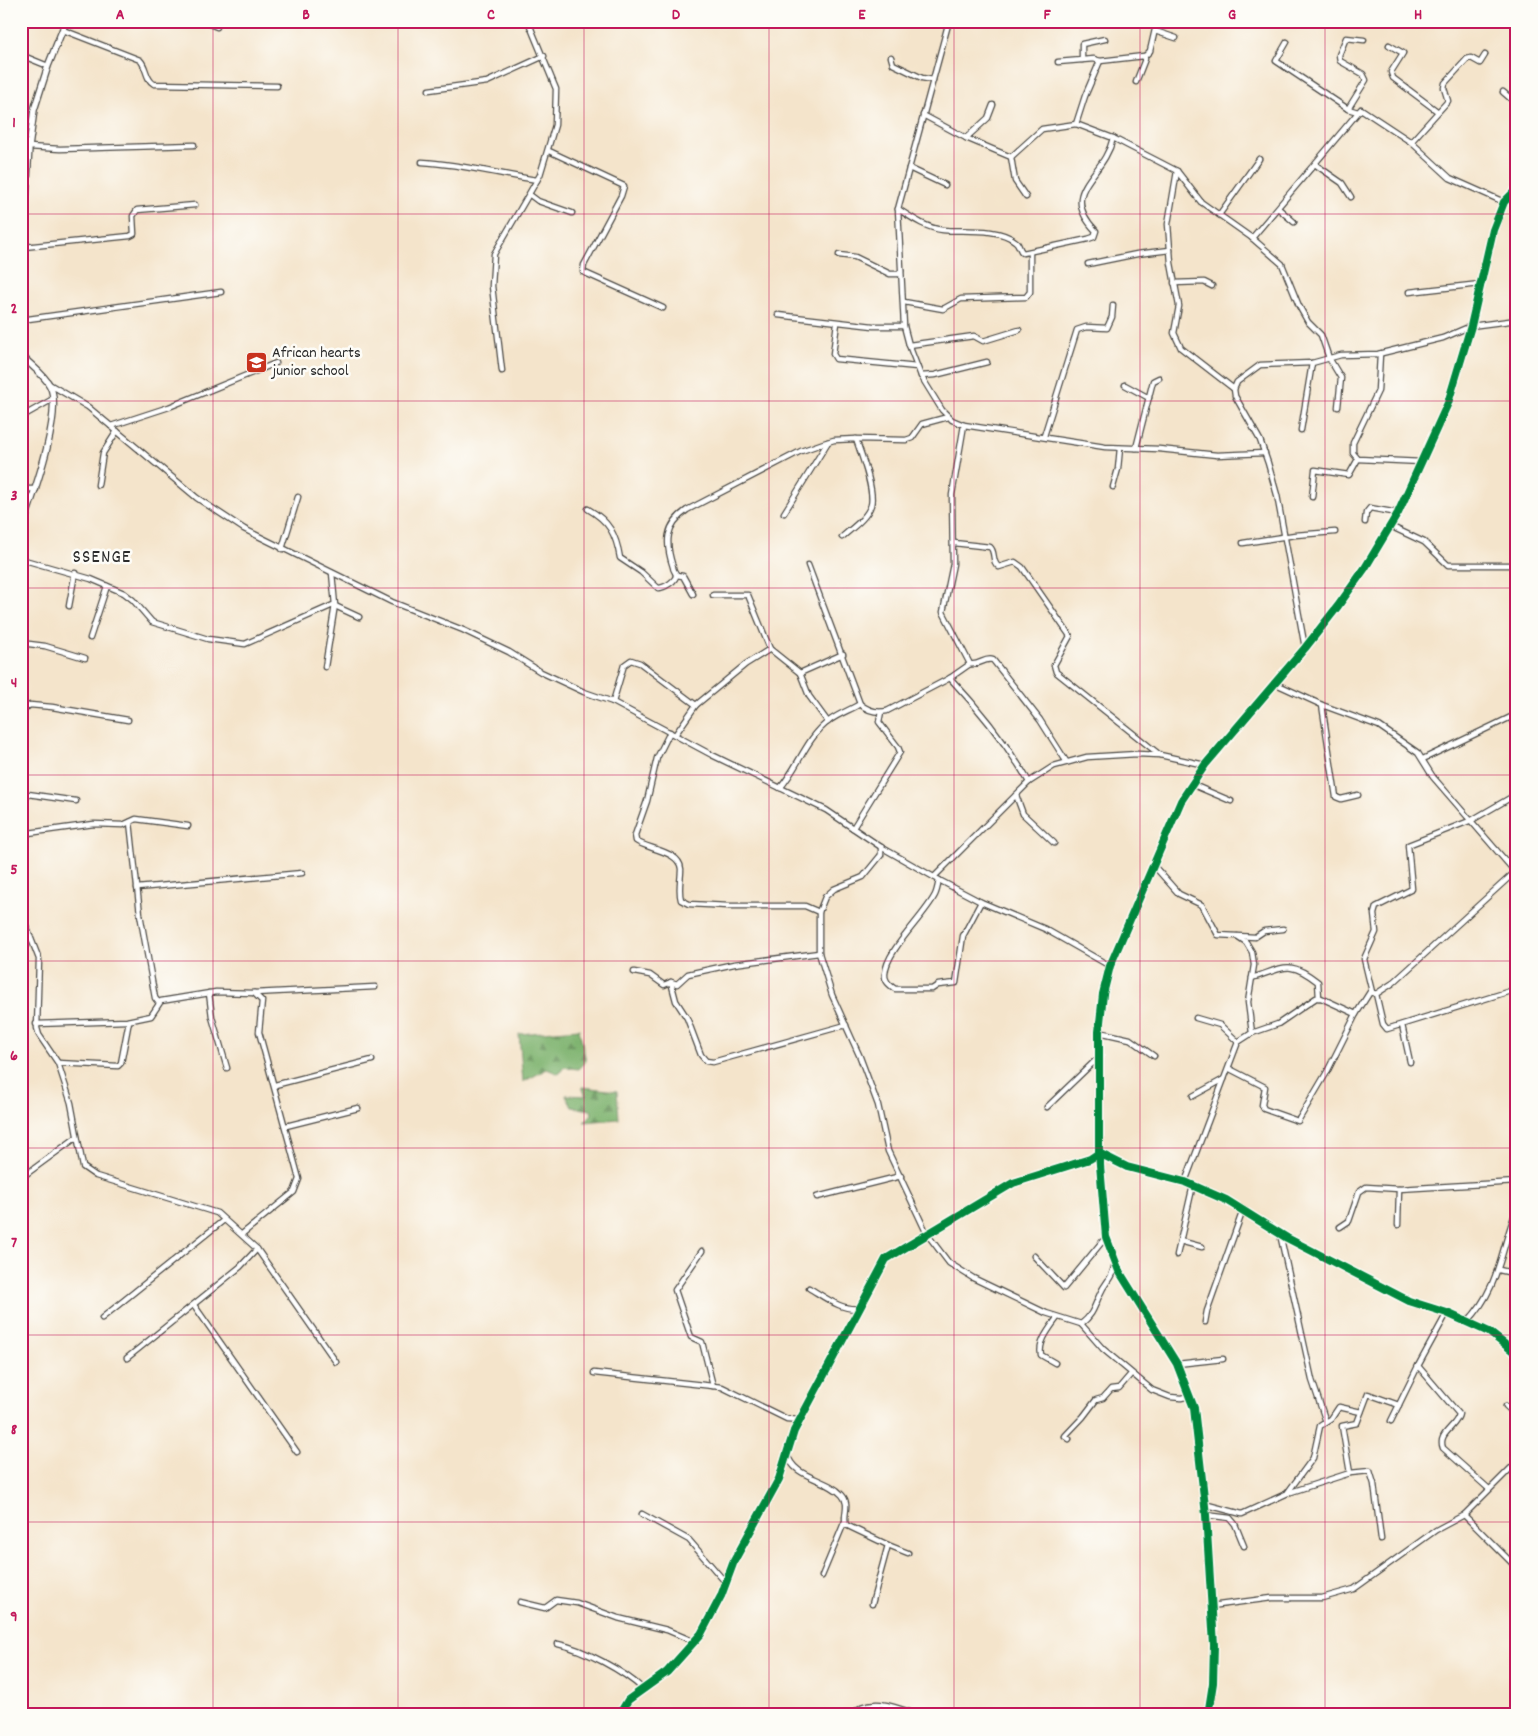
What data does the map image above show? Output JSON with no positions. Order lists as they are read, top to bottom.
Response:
{
  "districts": ["SSENGE"],
  "places": {
    "school or university": ["African hearts junior school"]
  },
  "grid": {
    "columns": [
      "A",
      "B",
      "C",
      "D",
      "E",
      "F",
      "G",
      "H"
    ],
    "rows": [
      "1",
      "2",
      "3",
      "4",
      "5",
      "6",
      "7",
      "8",
      "9"
    ]
  }
}
